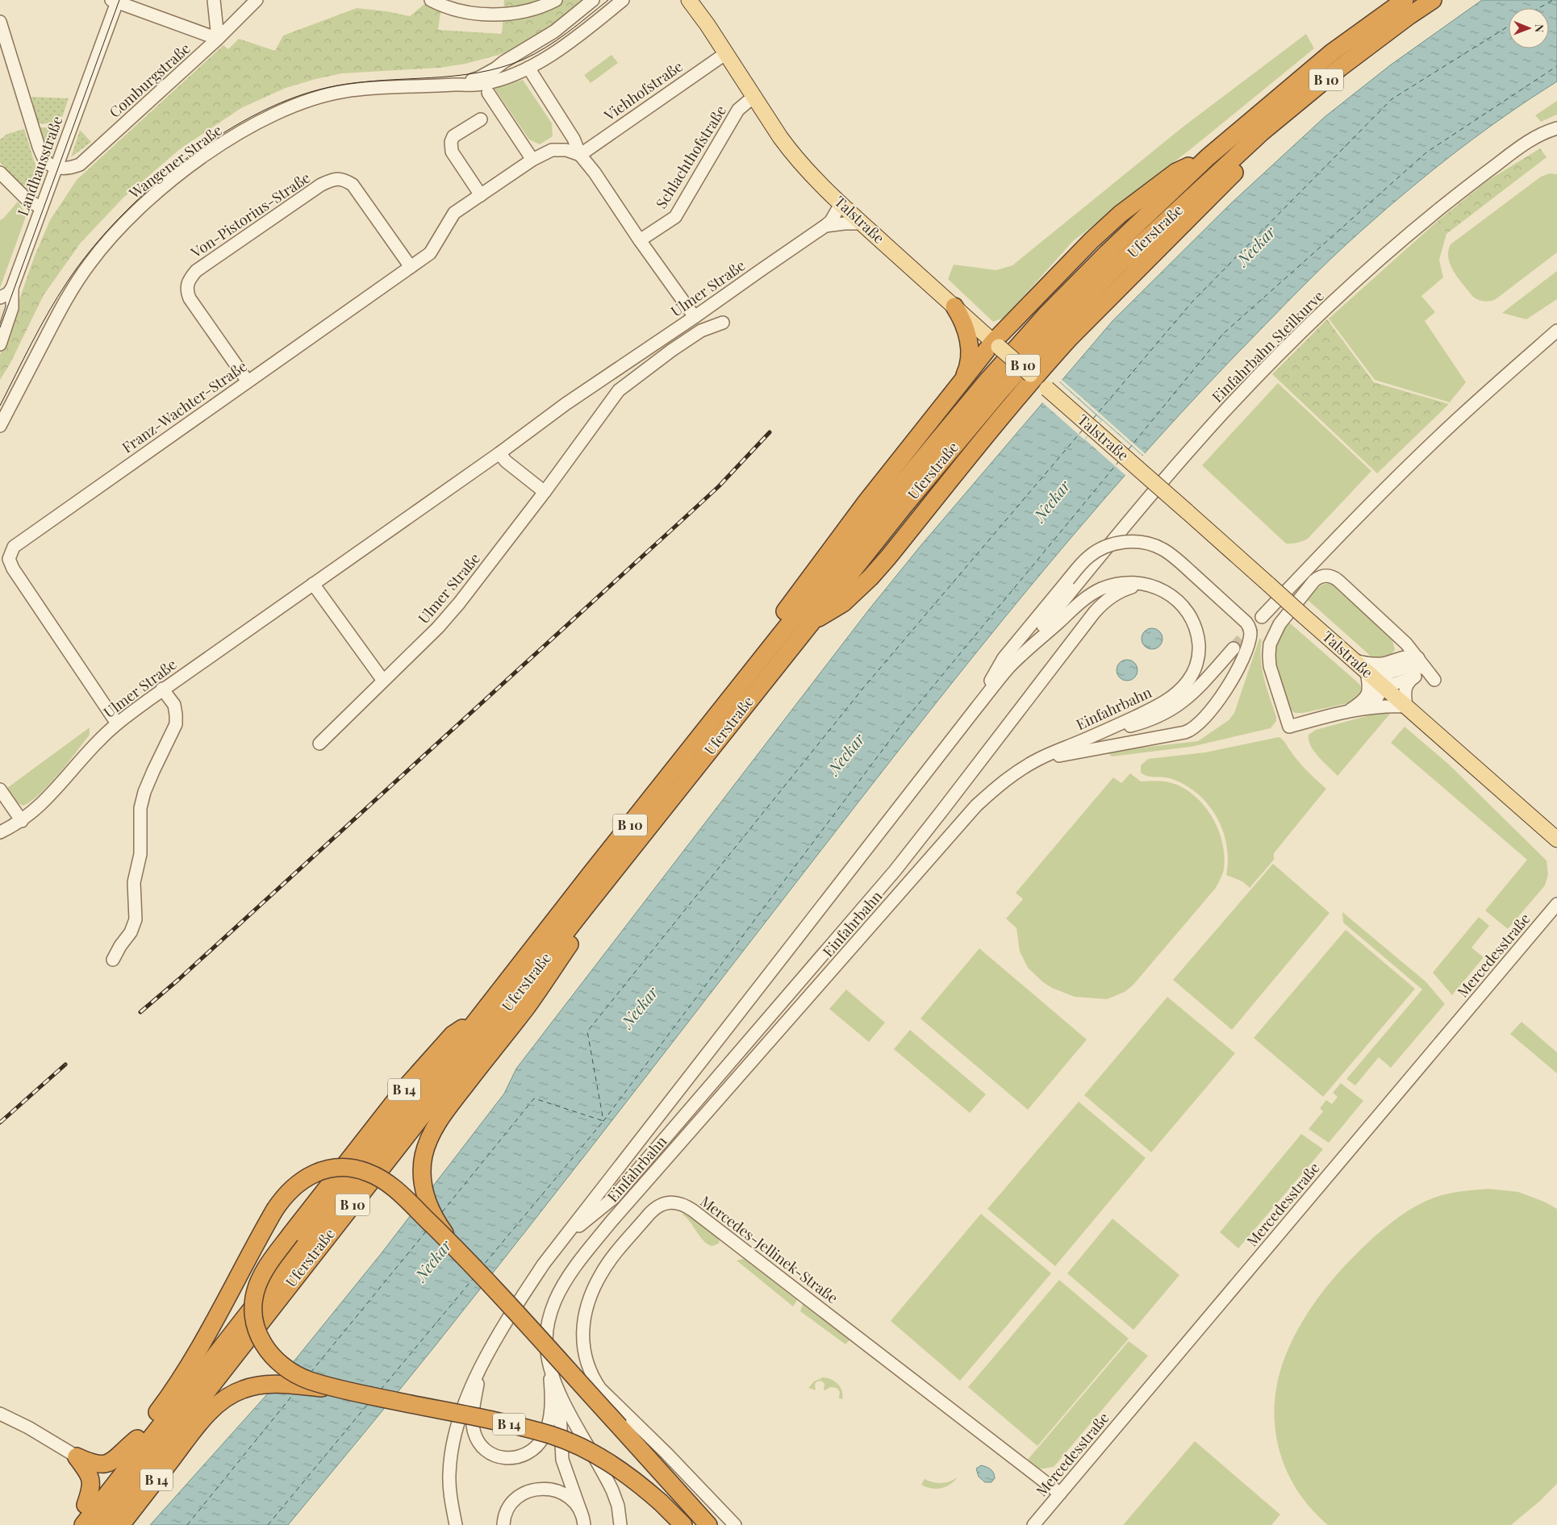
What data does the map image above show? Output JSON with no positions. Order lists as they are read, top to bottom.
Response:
{
  "streets": {
    "highway": ["B 10", "Uferstraße", "B 14"],
    "main road": ["Talstraße"],
    "street": [
      "Comburgstraße",
      "Viehhofstraße",
      "Schlachthofstraße",
      "Wangener Straße",
      "Landhausstraße",
      "Von-Pistorius-Straße",
      "Ulmer Straße",
      "Einfahrbahn Steilkurve",
      "Franz-Wachter-Straße",
      "Einfahrbahn",
      "Mercedesstraße",
      "Mercedes-Jellinek-Straße"
    ]
  },
  "crossings": [
    ["B 10", "Talstraße"],
    ["B 10", "Uferstraße"],
    ["Comburgstraße", "Landhausstraße"],
    ["Viehhofstraße", "Talstraße"],
    ["Schlachthofstraße", "Talstraße"],
    ["Von-Pistorius-Straße", "Franz-Wachter-Straße"],
    ["Talstraße", "Ulmer Straße"],
    ["Uferstraße", "B 14"],
    ["Ulmer Straße", "Franz-Wachter-Straße"],
    ["Mercedesstraße", "Mercedes-Jellinek-Straße"]
  ],
  "water": ["Neckar"],
  "north": "right"
}
